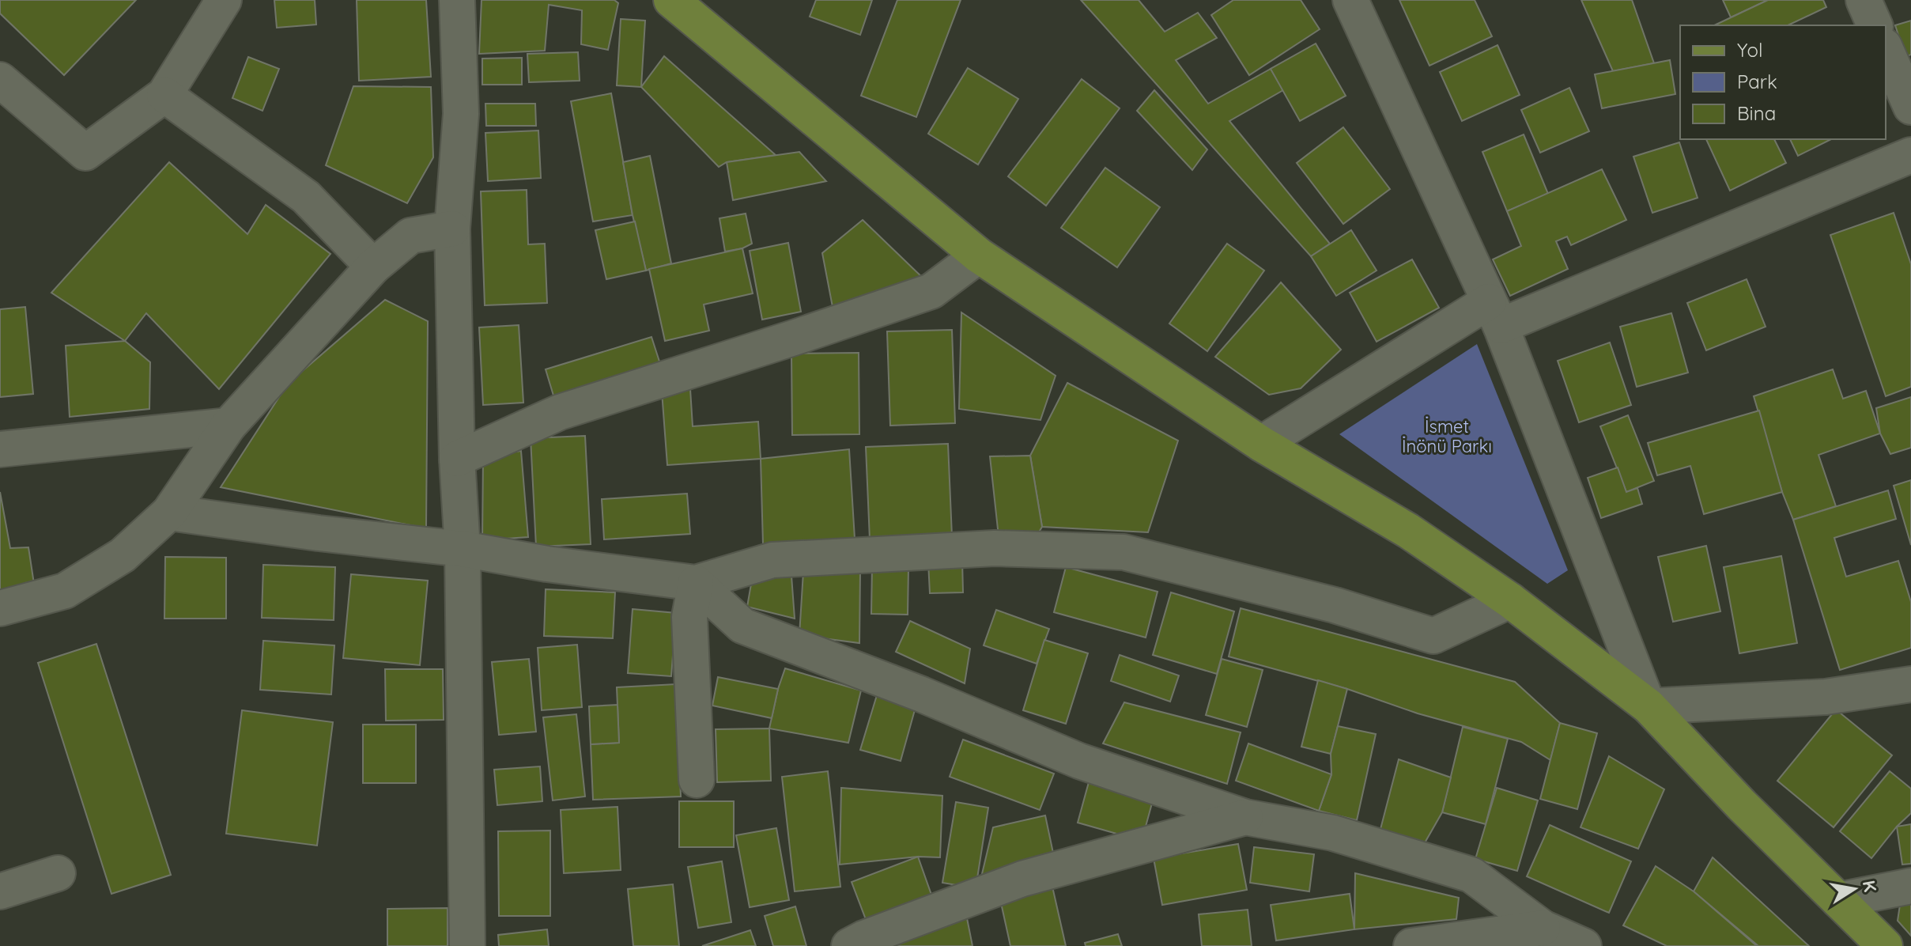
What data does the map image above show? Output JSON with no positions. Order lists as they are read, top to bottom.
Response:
{
  "parks": ["İsmet İnönü Parkı"],
  "legend": ["Yol", "Park", "Bina"],
  "north": "right"
}
